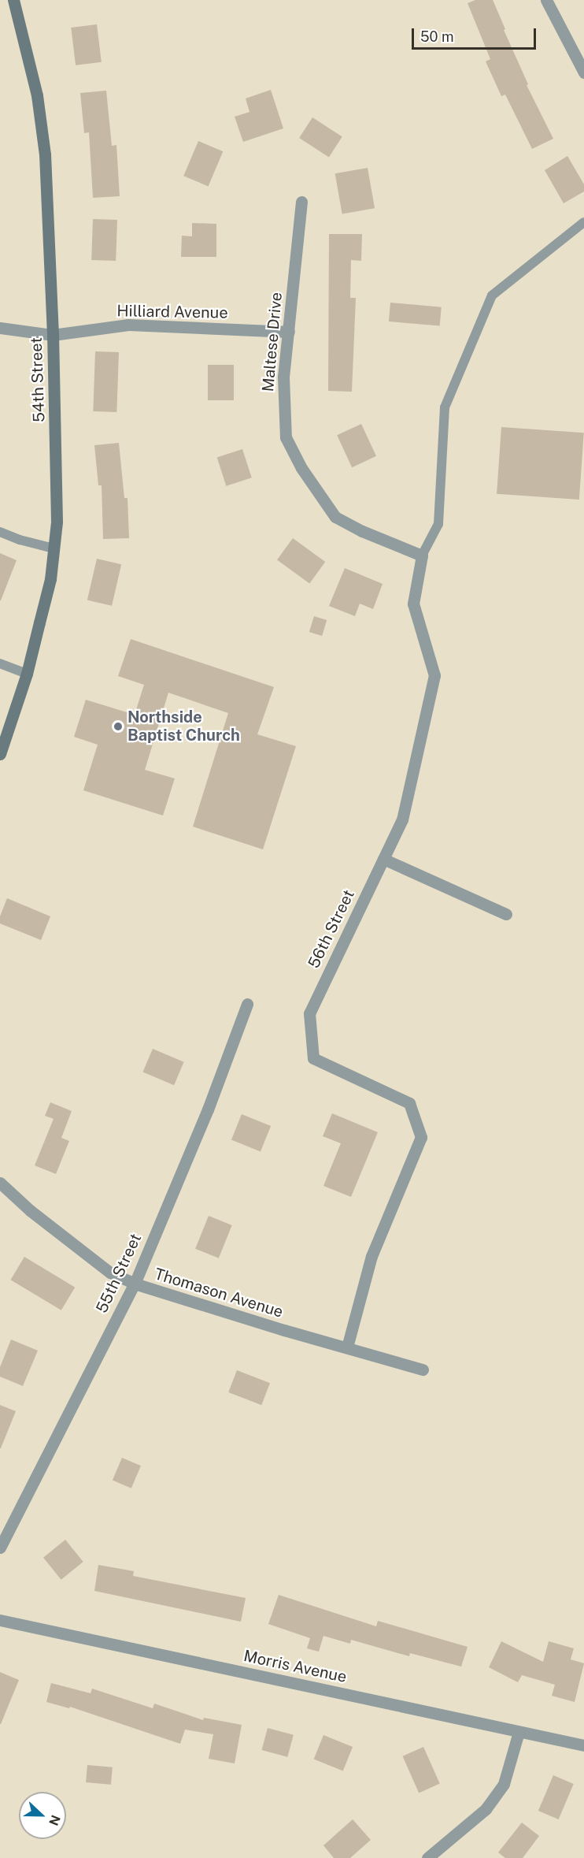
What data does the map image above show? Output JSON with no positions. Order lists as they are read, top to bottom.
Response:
{
  "streets": {
    "main road": ["54th Street"],
    "street": [
      "Hilliard Avenue",
      "Maltese Drive",
      "56th Street",
      "55th Street",
      "Thomason Avenue",
      "Morris Avenue"
    ]
  },
  "crossings": [
    ["Hilliard Avenue", "Maltese Drive"],
    ["Hilliard Avenue", "54th Street"],
    ["Maltese Drive", "56th Street"],
    ["56th Street", "Thomason Avenue"],
    ["55th Street", "Thomason Avenue"]
  ],
  "places": ["Northside Baptist Church"],
  "scale_bar": "50 m",
  "north": "right"
}
